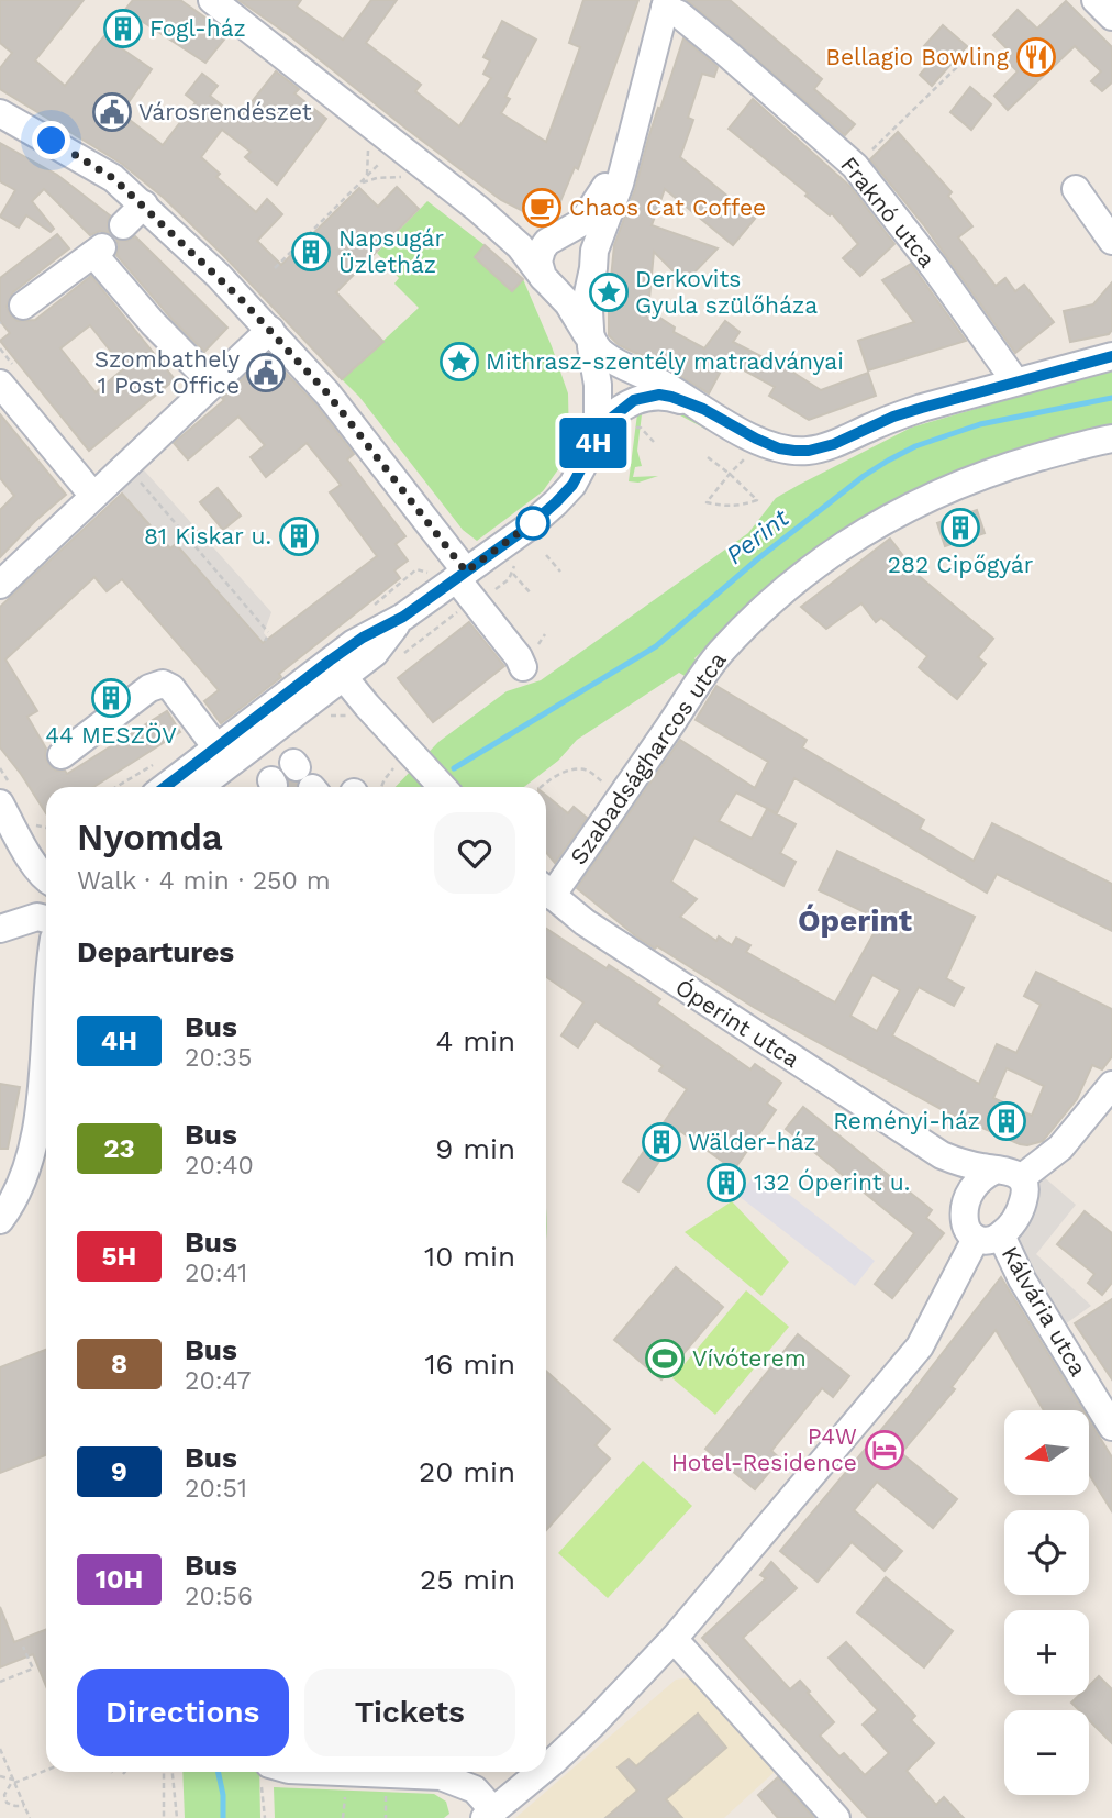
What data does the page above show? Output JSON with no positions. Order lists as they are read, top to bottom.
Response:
{
  "streets": {
    "street": [
      "Fraknó utca",
      "Szabadságharcos utca",
      "Óperint utca",
      "Kálvária utca"
    ]
  },
  "crossings": [
    ["Óperint utca", "Kálvária utca"]
  ],
  "districts": ["Óperint"],
  "water": ["Perint"],
  "places": {
    "building": [
      "Fogl-ház",
      "Napsugár Üzletház",
      "282 Cipőgyár",
      "81 Kiskar u.",
      "44 MESZÖV",
      "Reményi-ház",
      "Wälder-ház",
      "132 Óperint u."
    ],
    "restaurant": ["Bellagio Bowling"],
    "public building": ["Városrendészet", "Szombathely 1 Post Office"],
    "cafe": ["Chaos Cat Coffee"],
    "place": ["Derkovits Gyula szülőháza", "Mithrasz-szentély matradványai"],
    "sports": ["Vívóterem"],
    "hotel": ["P4W Hotel-Residence"]
  },
  "lines": ["bus line 4H"],
  "north": "left",
  "page": {
    "on_map": "4H",
    "heading": [
      ["Nyomda", "Walk · 4 min · 250 m"],
      "Departures"
    ],
    "list": [
      {
        "mark": "4H",
        "name": "Bus",
        "note": "20:35",
        "value": "4 min"
      },
      {
        "mark": "23",
        "name": "Bus",
        "note": "20:40",
        "value": "9 min"
      },
      {
        "mark": "5H",
        "name": "Bus",
        "note": "20:41",
        "value": "10 min"
      },
      {
        "mark": "8",
        "name": "Bus",
        "note": "20:47",
        "value": "16 min"
      },
      {
        "mark": "9",
        "name": "Bus",
        "note": "20:51",
        "value": "20 min"
      },
      {
        "mark": "10H",
        "name": "Bus",
        "note": "20:56",
        "value": "25 min"
      }
    ],
    "map_buttons": ["+", "−"],
    "buttons": ["Directions", "Tickets"]
  }
}
